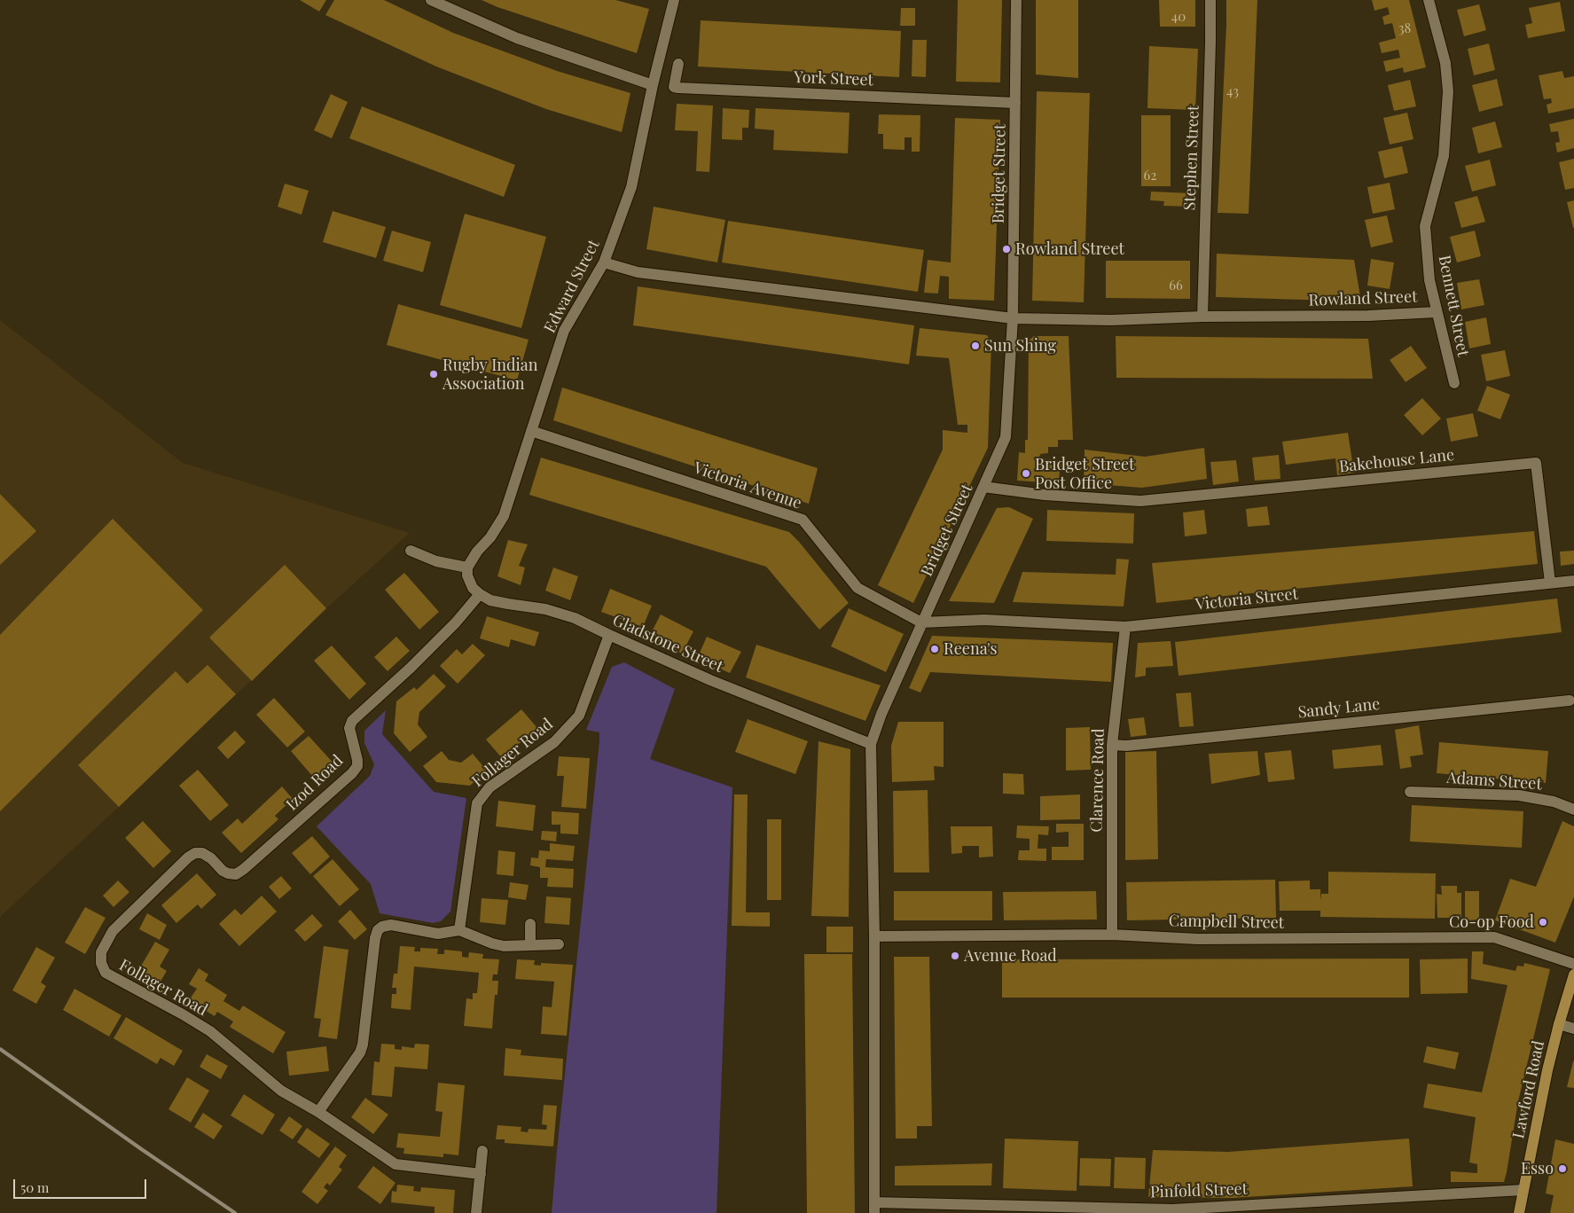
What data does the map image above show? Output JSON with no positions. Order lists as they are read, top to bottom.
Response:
{
  "streets": {
    "main road": ["Lawford Road"],
    "street": [
      "York Street",
      "Stephen Street",
      "Bridget Street",
      "Edward Street",
      "Rowland Street",
      "Bennett Street",
      "Bakehouse Lane",
      "Victoria Avenue",
      "Victoria Street",
      "Gladstone Street",
      "Sandy Lane",
      "Follager Road",
      "Clarence Road",
      "Adams Street",
      "Izod Road",
      "Campbell Street",
      "Pinfold Street"
    ]
  },
  "crossings": [
    ["York Street", "Bridget Street"],
    ["Stephen Street", "Rowland Street"],
    ["Bridget Street", "Rowland Street"],
    ["Bridget Street", "Bakehouse Lane"],
    ["Bridget Street", "Victoria Avenue"],
    ["Bridget Street", "Victoria Street"],
    ["Edward Street", "Rowland Street"],
    ["Edward Street", "Victoria Avenue"],
    ["Rowland Street", "Bennett Street"],
    ["Bakehouse Lane", "Victoria Street"],
    ["Victoria Avenue", "Victoria Street"],
    ["Victoria Street", "Clarence Road"],
    ["Gladstone Street", "Follager Road"],
    ["Gladstone Street", "Izod Road"],
    ["Sandy Lane", "Clarence Road"],
    ["Follager Road", "Izod Road"],
    ["Clarence Road", "Campbell Street"],
    ["Lawford Road", "Pinfold Street"]
  ],
  "places": [
    "Rowland Street",
    "Sun Shing",
    "Rugby Indian Association",
    "Bridget Street Post Office",
    "Reena's",
    "Co-op Food",
    "Avenue Road",
    "Esso"
  ],
  "house_numbers": [
    "40",
    "38",
    "43",
    "62",
    "66"
  ],
  "scale_bar": "50 m"
}
